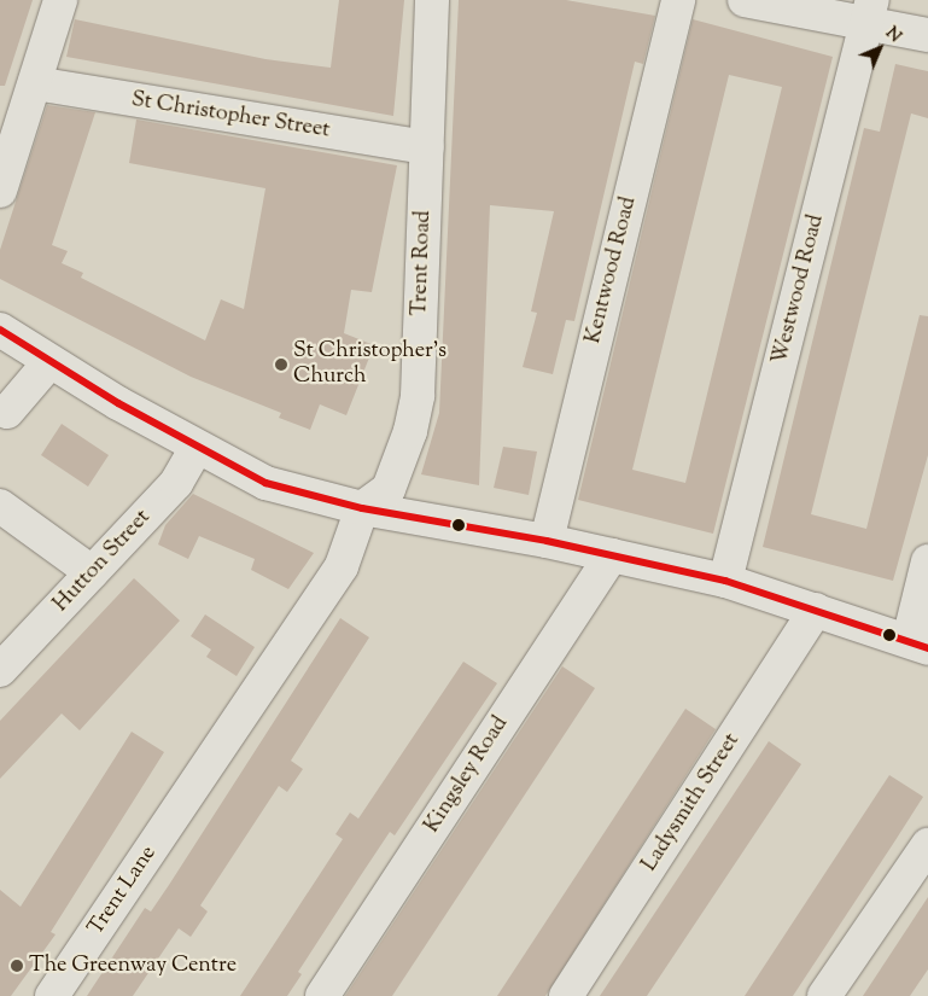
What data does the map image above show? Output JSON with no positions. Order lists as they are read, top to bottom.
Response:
{
  "streets": {
    "street": [
      "St Christopher Street",
      "Trent Road",
      "Kentwood Road",
      "Westwood Road",
      "Hutton Street",
      "Kingsley Road",
      "Ladysmith Street",
      "Trent Lane"
    ]
  },
  "crossings": [
    ["St Christopher Street", "Trent Road"],
    ["Trent Road", "Trent Lane"]
  ],
  "places": ["St Christopher's Church", "The Greenway Centre"],
  "north": "top right"
}
